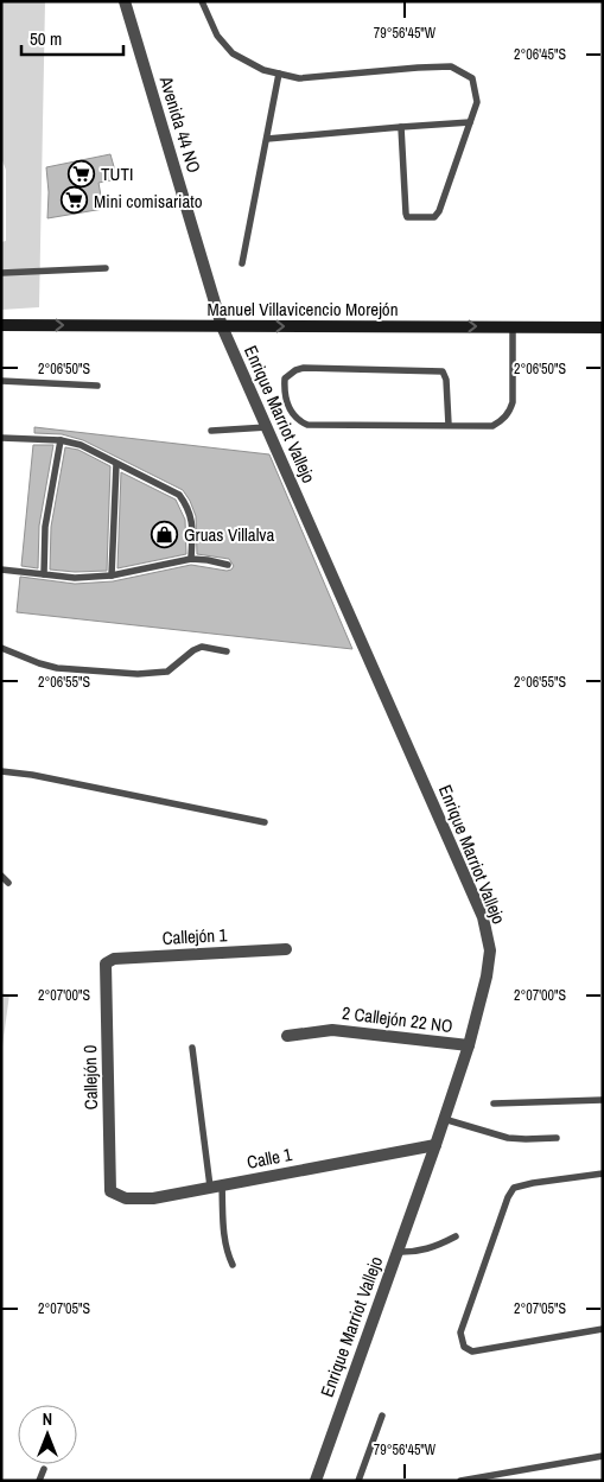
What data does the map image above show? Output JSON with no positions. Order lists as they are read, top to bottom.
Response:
{
  "streets": {
    "street": [
      "Avenida 44 NO",
      "Manuel Villavicencio Morejón",
      "Enrique Marriot Vallejo",
      "Callejón 1",
      "2 Callejón 22 NO",
      "Callejón 0",
      "Calle 1"
    ]
  },
  "crossings": [
    ["Avenida 44 NO", "Manuel Villavicencio Morejón"],
    ["Avenida 44 NO", "Enrique Marriot Vallejo"],
    ["Manuel Villavicencio Morejón", "Enrique Marriot Vallejo"],
    ["Enrique Marriot Vallejo", "2 Callejón 22 NO"],
    ["Enrique Marriot Vallejo", "Calle 1"],
    ["Callejón 1", "Callejón 0"],
    ["Callejón 0", "Calle 1"]
  ],
  "one_way": ["Manuel Villavicencio Morejón"],
  "places": {
    "supermarket": ["TUTI", "Mini comisariato"],
    "shop": ["Gruas Villalva"]
  },
  "scale_bar": "50 m",
  "north": "top",
  "coordinates": [
    "79°56'45\"W",
    "2°06'45\"S",
    "2°06'50\"S",
    "2°06'55\"S",
    "2°07'00\"S",
    "2°07'05\"S"
  ]
}
